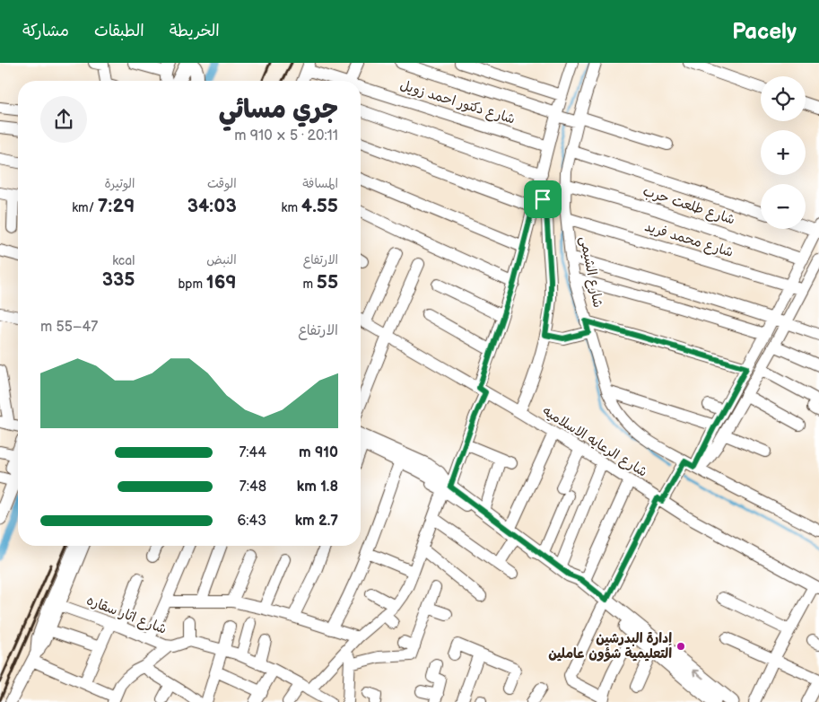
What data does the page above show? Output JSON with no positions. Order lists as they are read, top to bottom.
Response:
{
  "streets": {
    "street": [
      "شارع دكتور احمد زويل",
      "شارع طلعت حرب",
      "شارع محمد فريد",
      "شارع الشيمى",
      "شارع الرعايه الاسلاميه",
      "شارع اثار سقاره"
    ]
  },
  "crossings": [
    ["شارع طلعت حرب", "شارع الشيمى"],
    ["شارع محمد فريد", "شارع الشيمى"]
  ],
  "places": ["إدارة البدرشين التعليمية شؤون عاملين"],
  "page": {
    "header": "Pacely",
    "nav": ["الخريطة", "الطبقات", "مشاركة"],
    "map_buttons": ["+", "−"],
    "heading": ["جري مسائي", "20:11 · 5 × 910 m"],
    "stats": [
      ["المسافة", "4.55 km"],
      ["الوقت", "34:03"],
      ["الوتيرة", "7:29 /km"],
      ["الارتفاع", "55 m"],
      ["النبض", "169 bpm"],
      ["kcal", "335"]
    ],
    "chart": ["الارتفاع", "47–55 m"],
    "list": [
      {
        "name": "910 m",
        "note": "7:44"
      },
      {
        "name": "1.8 km",
        "note": "7:48"
      },
      {
        "name": "2.7 km",
        "note": "6:43"
      }
    ]
  }
}
